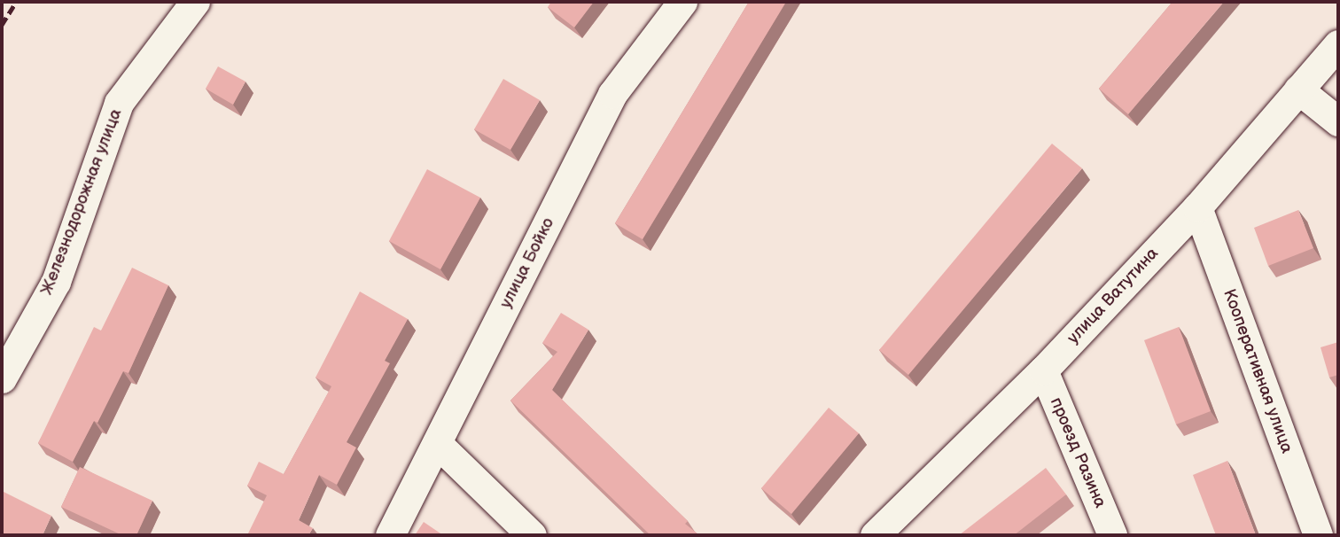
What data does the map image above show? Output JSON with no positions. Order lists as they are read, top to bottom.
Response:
{
  "streets": {
    "street": [
      "Железнодорожная улица",
      "улица Бойко",
      "улица Ватутина",
      "Кооперативная улица",
      "проезд Разина"
    ]
  },
  "crossings": [
    ["улица Ватутина", "Кооперативная улица"],
    ["улица Ватутина", "проезд Разина"]
  ]
}
